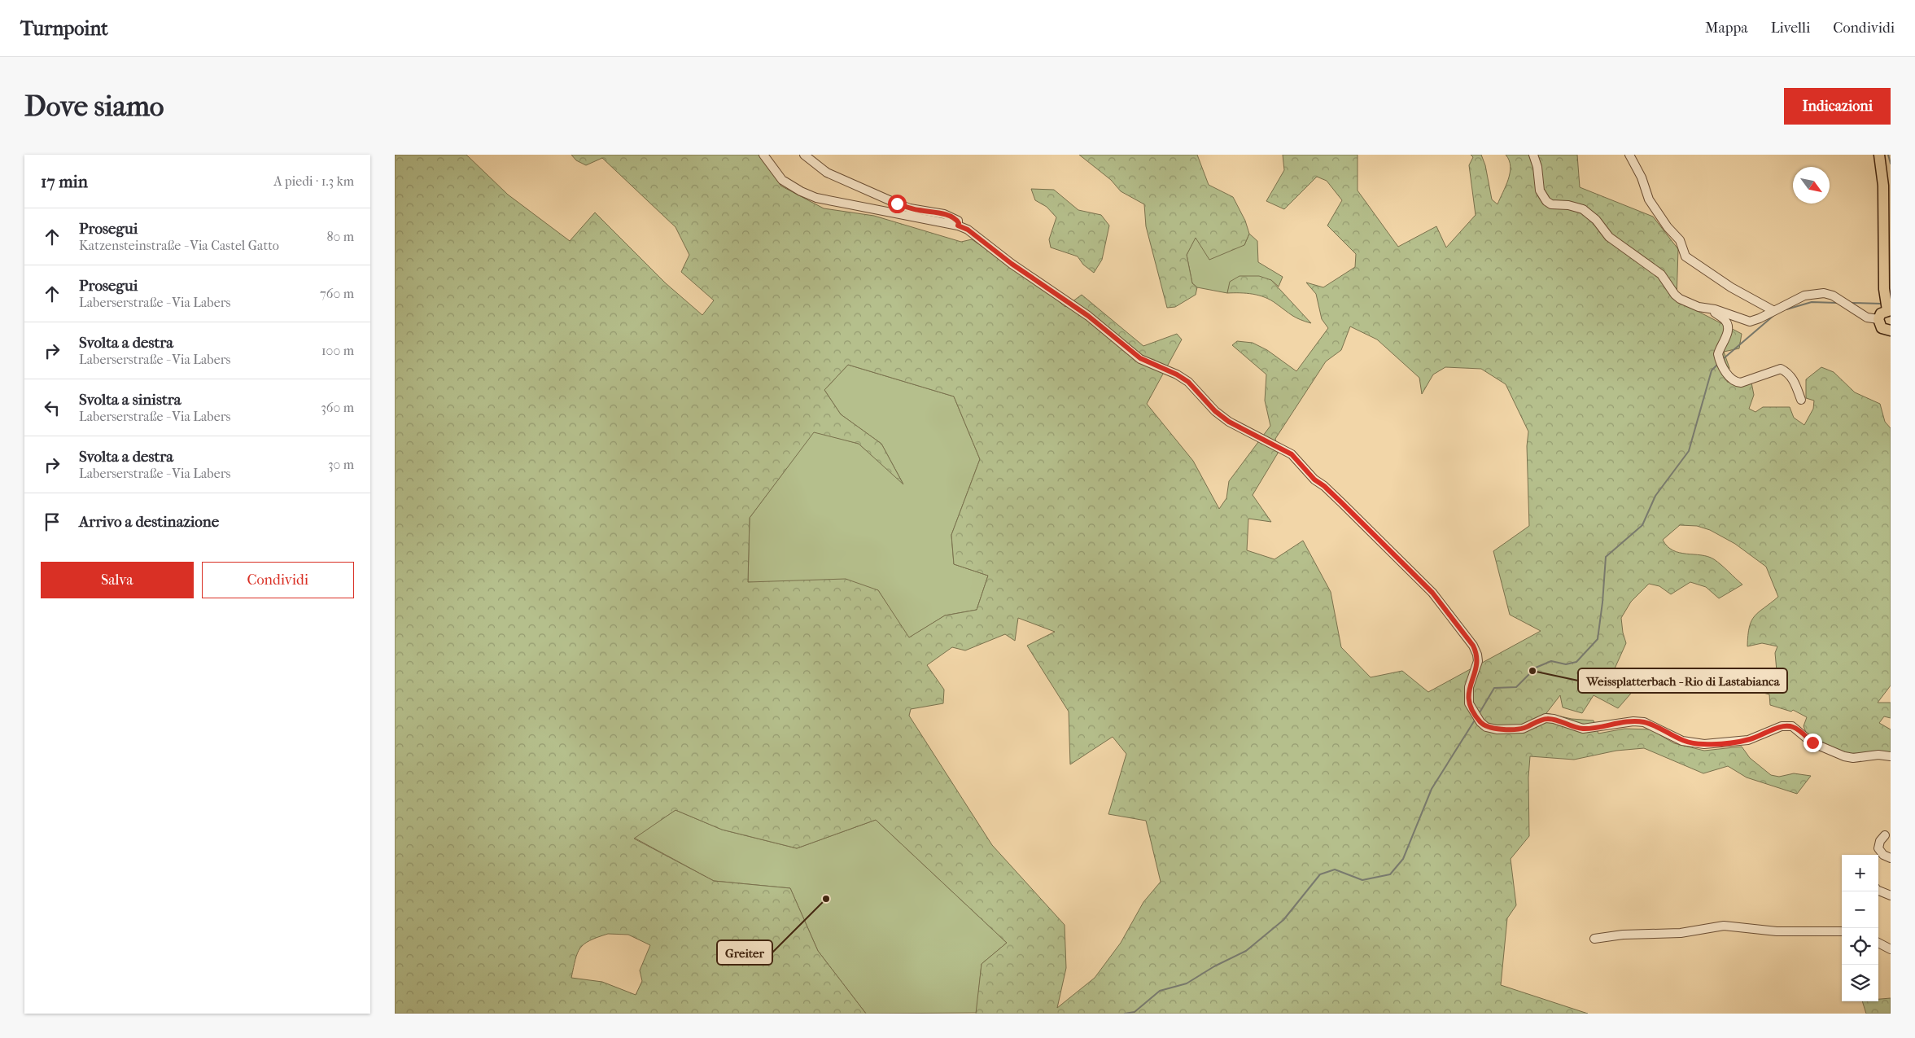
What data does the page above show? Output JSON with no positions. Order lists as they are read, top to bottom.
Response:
{
  "places": ["Weissplatterbach - Rio di Lastabianca", "Greiter"],
  "north": "bottom right",
  "page": {
    "header": "Turnpoint",
    "nav": ["Mappa", "Livelli", "Condividi"],
    "buttons": [
      "Indicazioni",
      ["Salva", "Condividi"]
    ],
    "title": "Dove siamo",
    "heading": ["17 min", "A piedi · 1.3 km"],
    "list": [
      ["Prosegui", "Katzensteinstraße - Via Castel Gatto", "80 m"],
      ["Prosegui", "Laberserstraße - Via Labers", "760 m"],
      ["Svolta a destra", "Laberserstraße - Via Labers", "100 m"],
      ["Svolta a sinistra", "Laberserstraße - Via Labers", "360 m"],
      ["Svolta a destra", "Laberserstraße - Via Labers", "30 m"],
      "Arrivo a destinazione"
    ],
    "map_buttons": ["+", "−"]
  }
}
